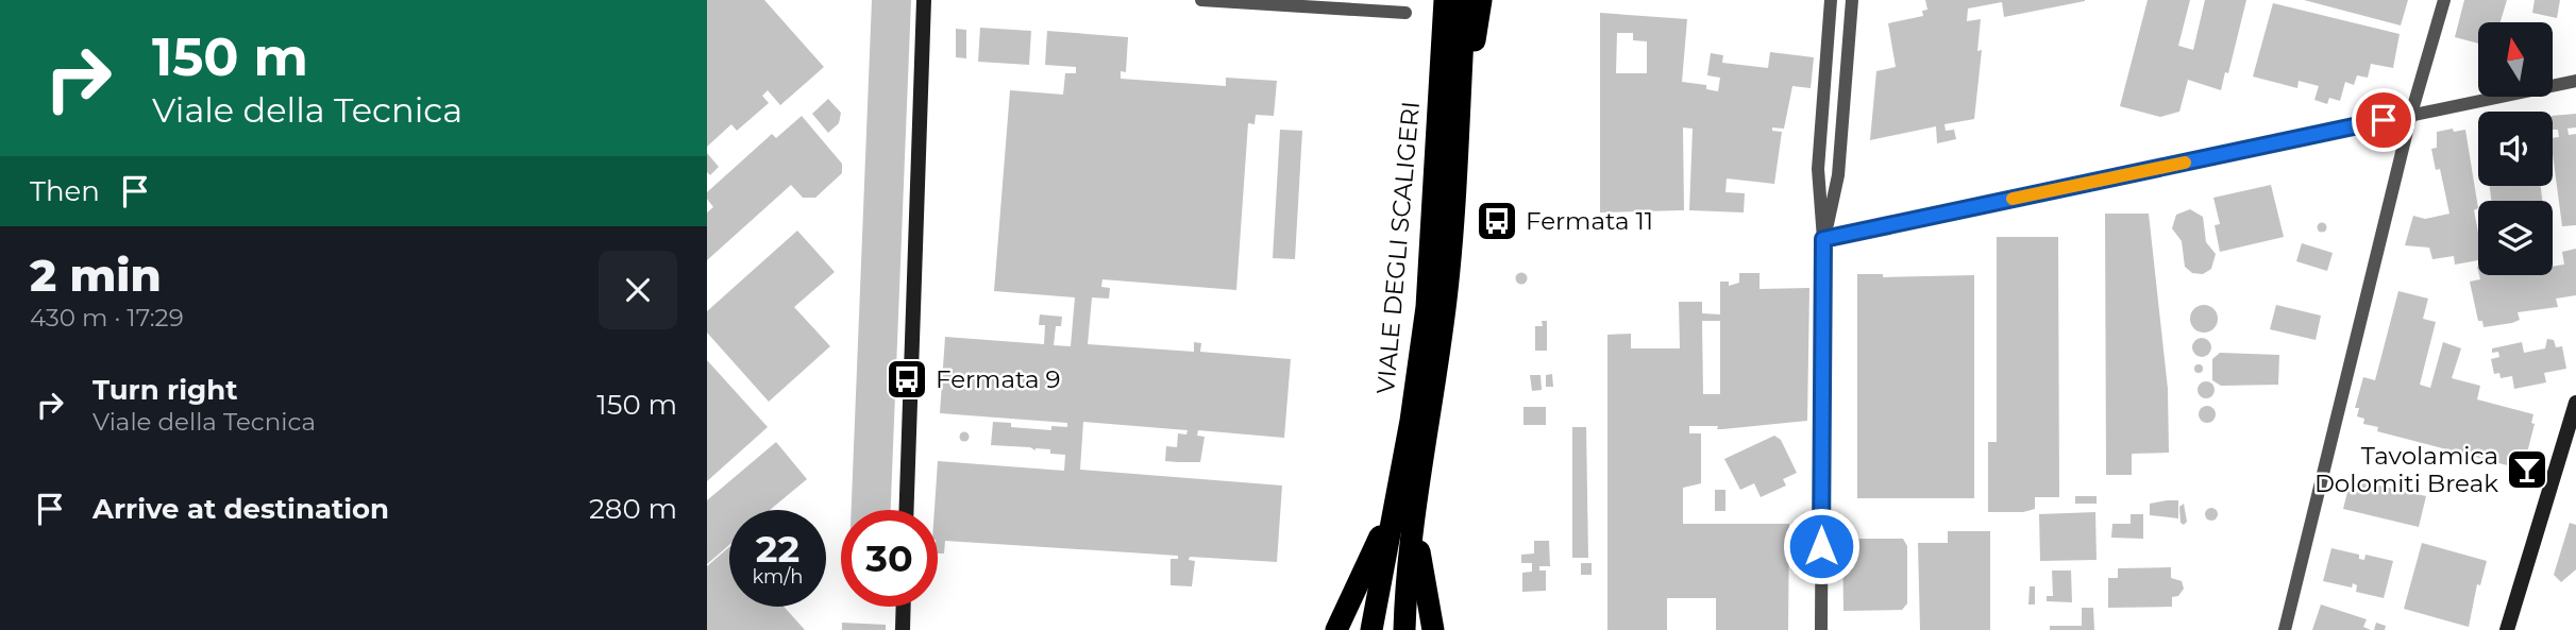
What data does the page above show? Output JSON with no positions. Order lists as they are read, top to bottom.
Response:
{
  "streets": {
    "highway": ["VIALE DEGLI SCALIGERI"]
  },
  "places": {
    "bus stop": ["Fermata 11", "Fermata 9"],
    "bar": ["Tavolamica Dolomiti Break"]
  },
  "north": "top",
  "page": {
    "turn": ["150 m", "Viale della Tecnica"],
    "then": "Then",
    "heading": ["2 min", "430 m · 17:29"],
    "list": [
      {
        "name": "Turn right",
        "note": "Viale della Tecnica",
        "value": "150 m"
      },
      {
        "name": "Arrive at destination",
        "value": "280 m"
      }
    ],
    "speed": "22 km/h",
    "limit": "30"
  }
}
